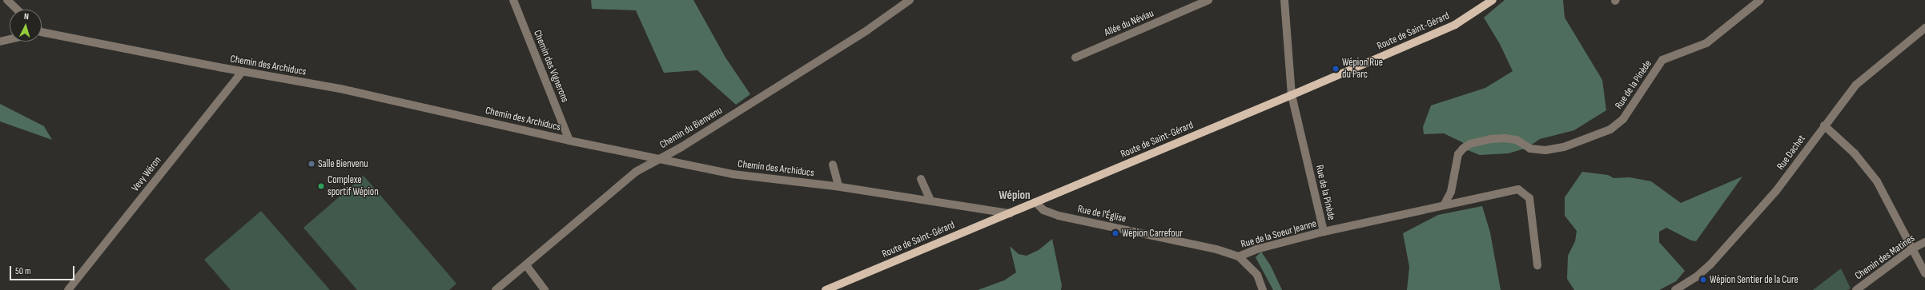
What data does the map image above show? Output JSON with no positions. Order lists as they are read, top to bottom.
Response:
{
  "streets": {
    "main road": ["Route de Saint-Gérard"],
    "street": [
      "Allée du Néviau",
      "Chemin des Archiducs",
      "Chemin des Vignerons",
      "Rue de la Pinède",
      "Chemin du Bienvenu",
      "Rue Dachet",
      "Vevy Wéron",
      "Rue de l'Église",
      "Rue de la Soeur Jeanne",
      "Chemin des Matines"
    ]
  },
  "crossings": [
    ["Route de Saint-Gérard", "Chemin des Archiducs"],
    ["Route de Saint-Gérard", "Rue de la Pinède"],
    ["Route de Saint-Gérard", "Rue de l'Église"],
    ["Chemin des Archiducs", "Chemin des Vignerons"],
    ["Chemin des Archiducs", "Chemin du Bienvenu"],
    ["Chemin des Archiducs", "Vevy Wéron"],
    ["Rue de la Pinède", "Rue de la Soeur Jeanne"],
    ["Rue de l'Église", "Rue de la Soeur Jeanne"]
  ],
  "districts": ["Wépion"],
  "places": [
    "Wépion Rue du Parc",
    "Salle Bienvenu",
    "Complexe sportif Wépion",
    "Wépion Carrefour",
    "Wépion Sentier de la Cure"
  ],
  "scale_bar": "50 m",
  "north": "top"
}
